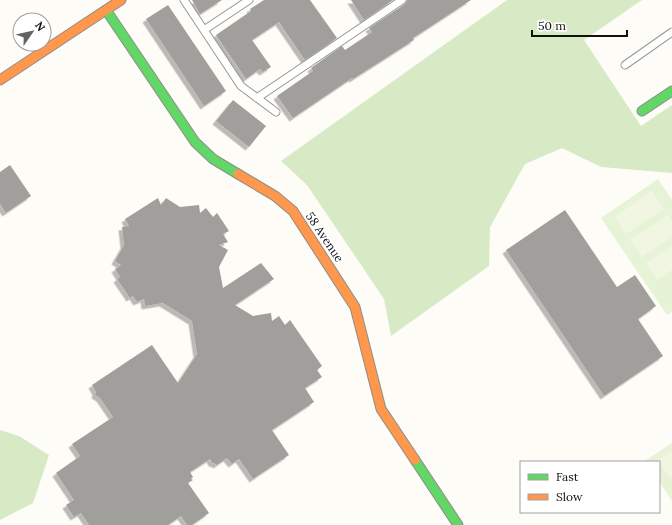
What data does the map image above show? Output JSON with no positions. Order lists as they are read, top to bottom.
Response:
{
  "streets": {
    "street": ["58 Avenue"]
  },
  "legend": ["Fast", "Slow"],
  "scale_bar": "50 m",
  "north": "top right"
}
